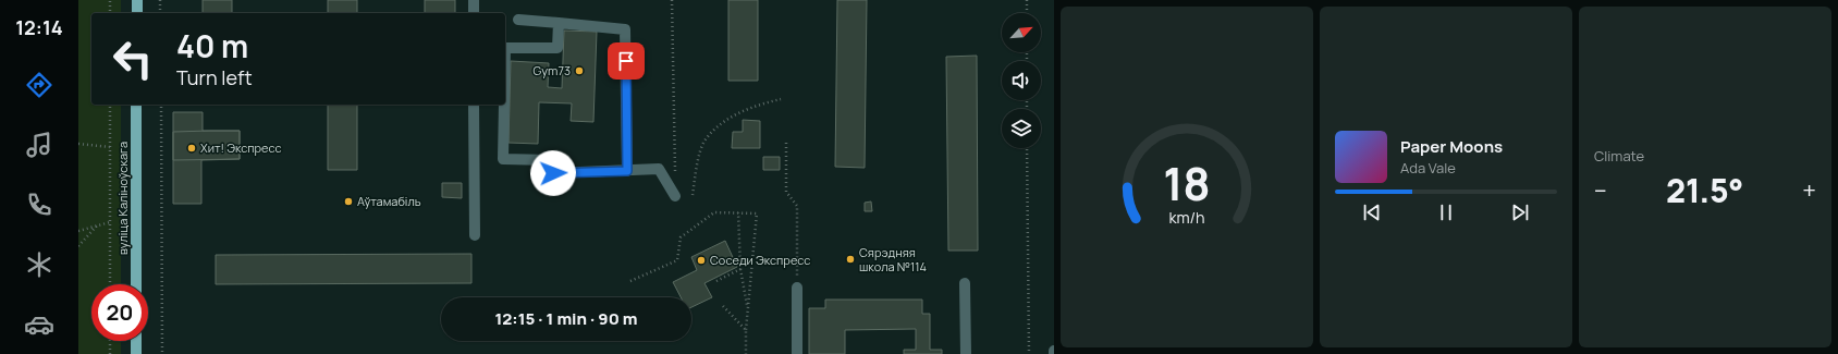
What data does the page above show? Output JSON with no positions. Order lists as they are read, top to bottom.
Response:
{
  "streets": {
    "main road": ["вуліца Каліноўскага"]
  },
  "places": [
    "Gym73",
    "Хит! Экспресс",
    "Аўтамабіль",
    "Сярэдняя школа №114",
    "Соседи Экспресс"
  ],
  "north": "top right",
  "page": {
    "tabs": "12:14",
    "tile": "Climate",
    "turn": ["40 m", "Turn left"],
    "song": ["Paper Moons", "Ada Vale"],
    "heat": ["−", "21.5°", "+"],
    "limit": "20",
    "trip": "12:15 · 1 min · 90 m",
    "gauge": ["18", "km/h"]
  }
}
